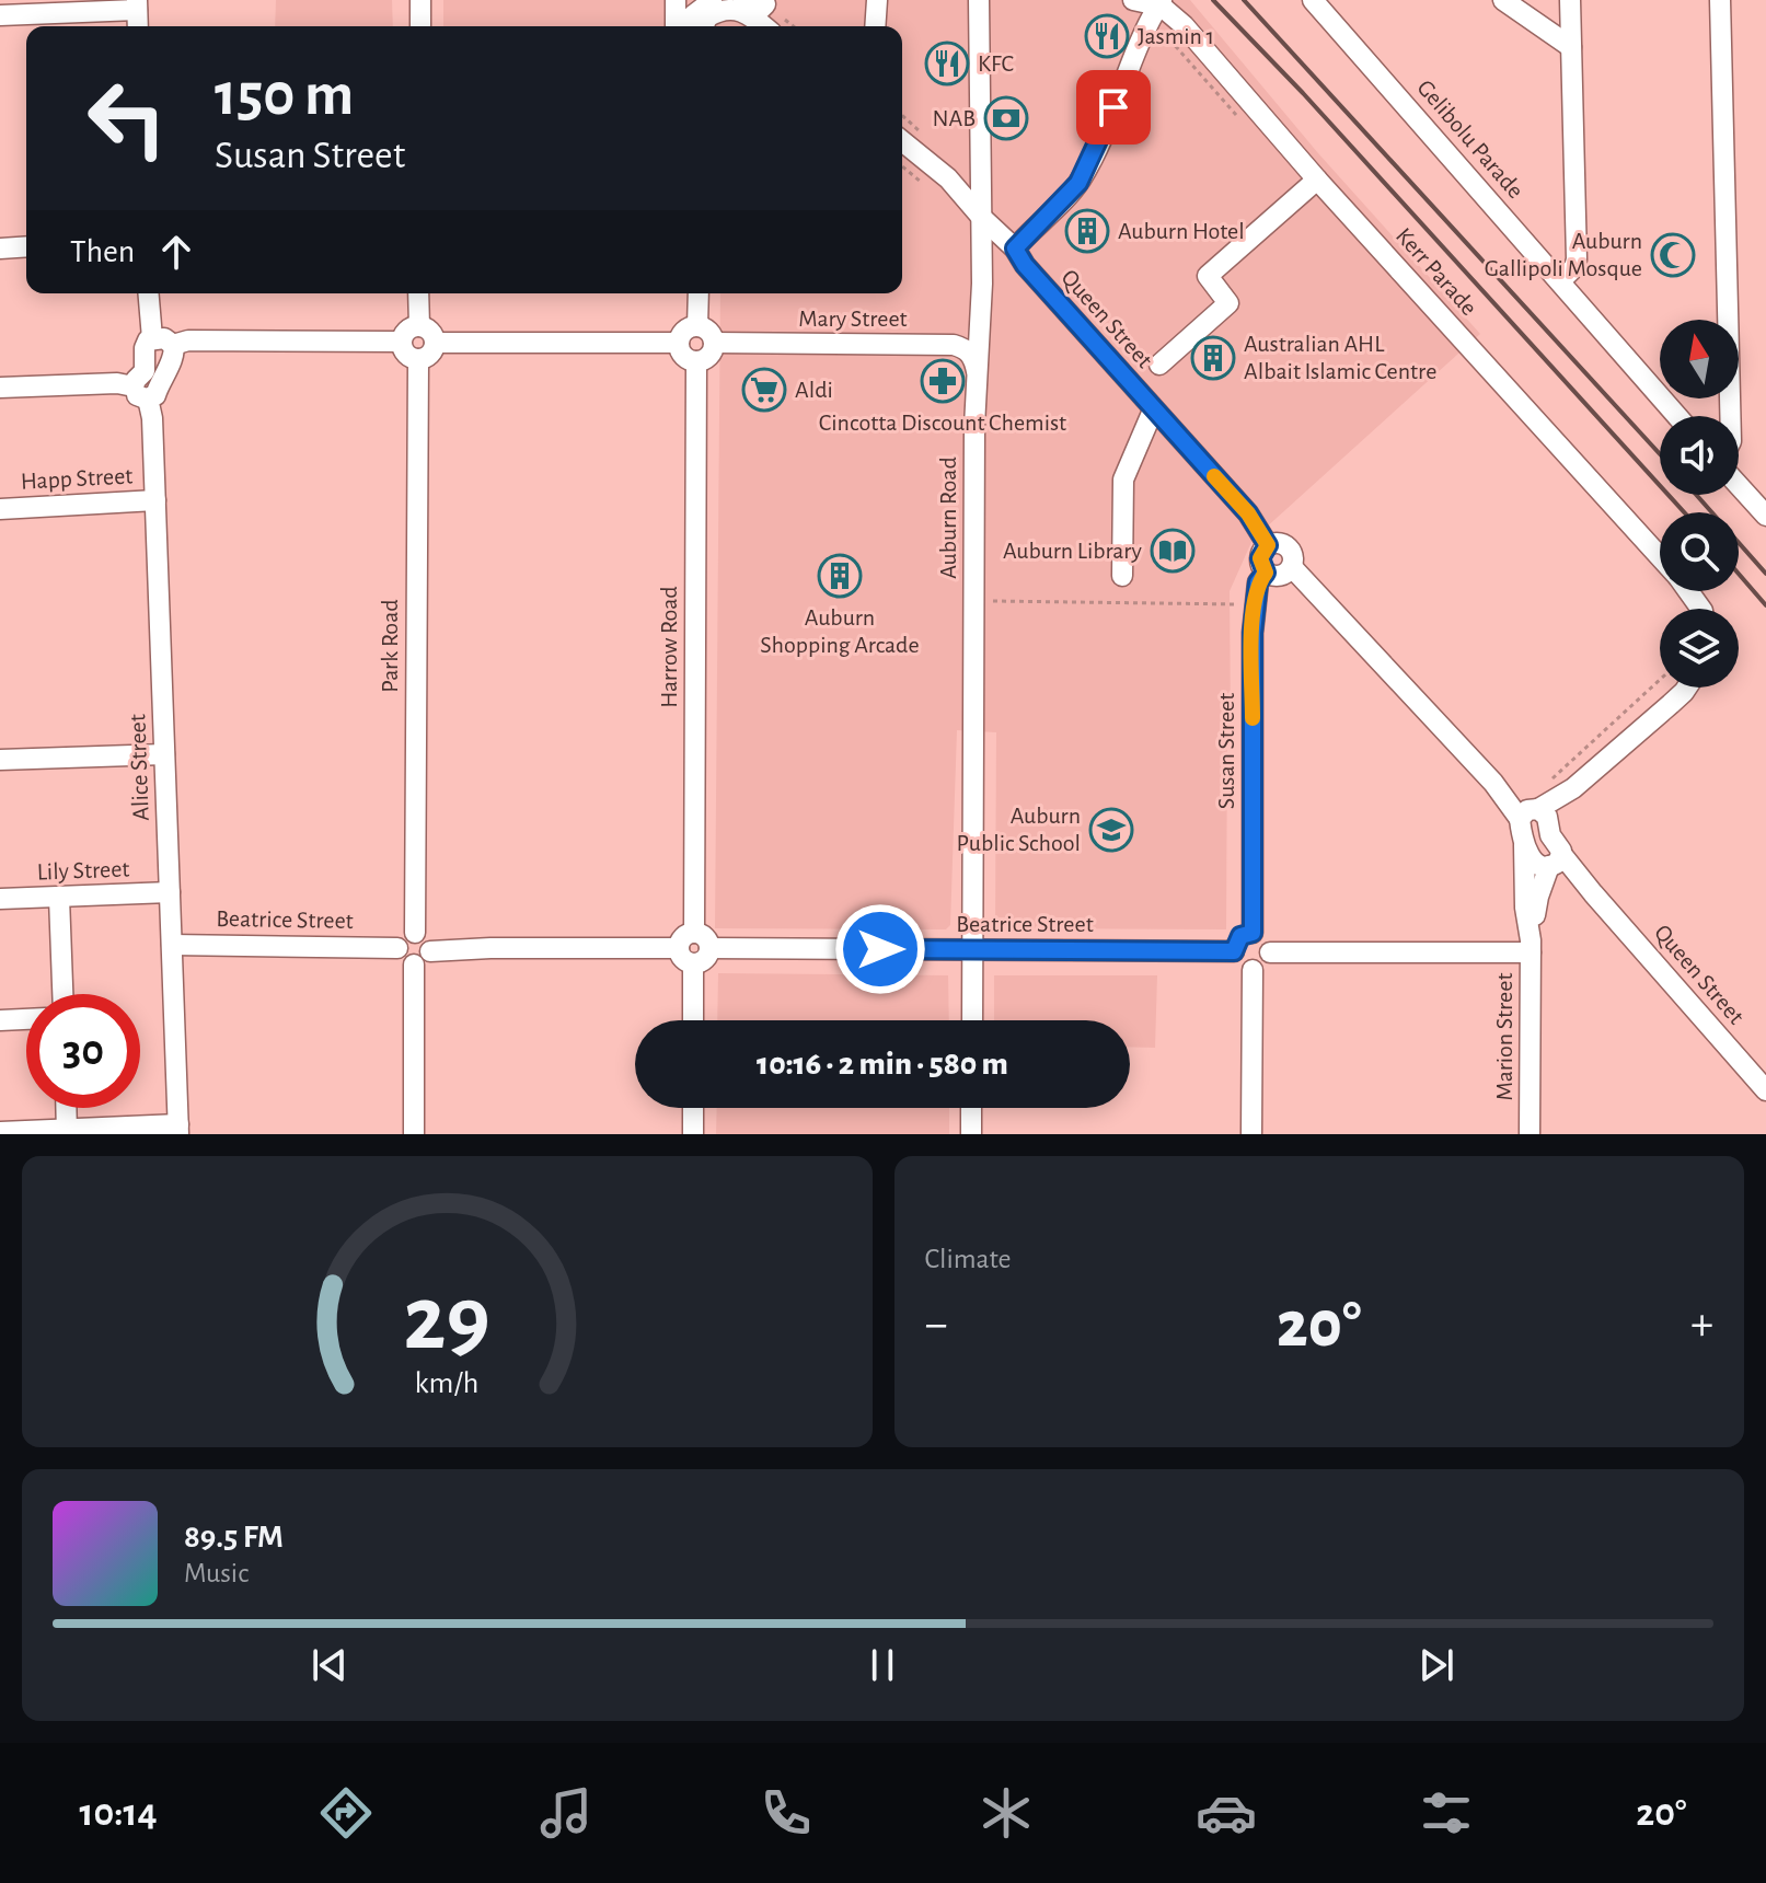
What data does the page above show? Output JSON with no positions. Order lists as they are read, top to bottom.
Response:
{
  "streets": {
    "street": [
      "Gelibolu Parade",
      "Kerr Parade",
      "Mary Street",
      "Queen Street",
      "Happ Street",
      "Auburn Road",
      "Park Road",
      "Harrow Road",
      "Susan Street",
      "Alice Street",
      "Lily Street",
      "Beatrice Street",
      "Marion Street"
    ]
  },
  "crossings": [
    ["Mary Street", "Auburn Road"],
    ["Mary Street", "Harrow Road"],
    ["Queen Street", "Auburn Road"],
    ["Queen Street", "Susan Street"],
    ["Queen Street", "Marion Street"],
    ["Happ Street", "Alice Street"],
    ["Auburn Road", "Beatrice Street"],
    ["Park Road", "Beatrice Street"],
    ["Harrow Road", "Beatrice Street"],
    ["Susan Street", "Beatrice Street"],
    ["Alice Street", "Lily Street"],
    ["Alice Street", "Beatrice Street"]
  ],
  "places": {
    "restaurant": ["Jasmin 1", "KFC"],
    "bank": ["NAB"],
    "building": ["Auburn Hotel", "Australian AHL Albait Islamic Centre", "Auburn Shopping Arcade"],
    "mosque": ["Auburn Gallipoli Mosque"],
    "pharmacy": ["Cincotta Discount Chemist"],
    "supermarket": ["Aldi"],
    "library": ["Auburn Library"],
    "school or university": ["Auburn Public School"]
  },
  "north": "top",
  "page": {
    "turn": ["150 m", "Susan Street"],
    "then": "Then",
    "limit": "30",
    "trip": "10:16 · 2 min · 580 m",
    "tile": "Climate",
    "heat": ["−", "20°", "+"],
    "song": ["89.5 FM", "Music"],
    "tabs": ["10:14", "20°"],
    "gauge": ["29", "km/h"]
  }
}
